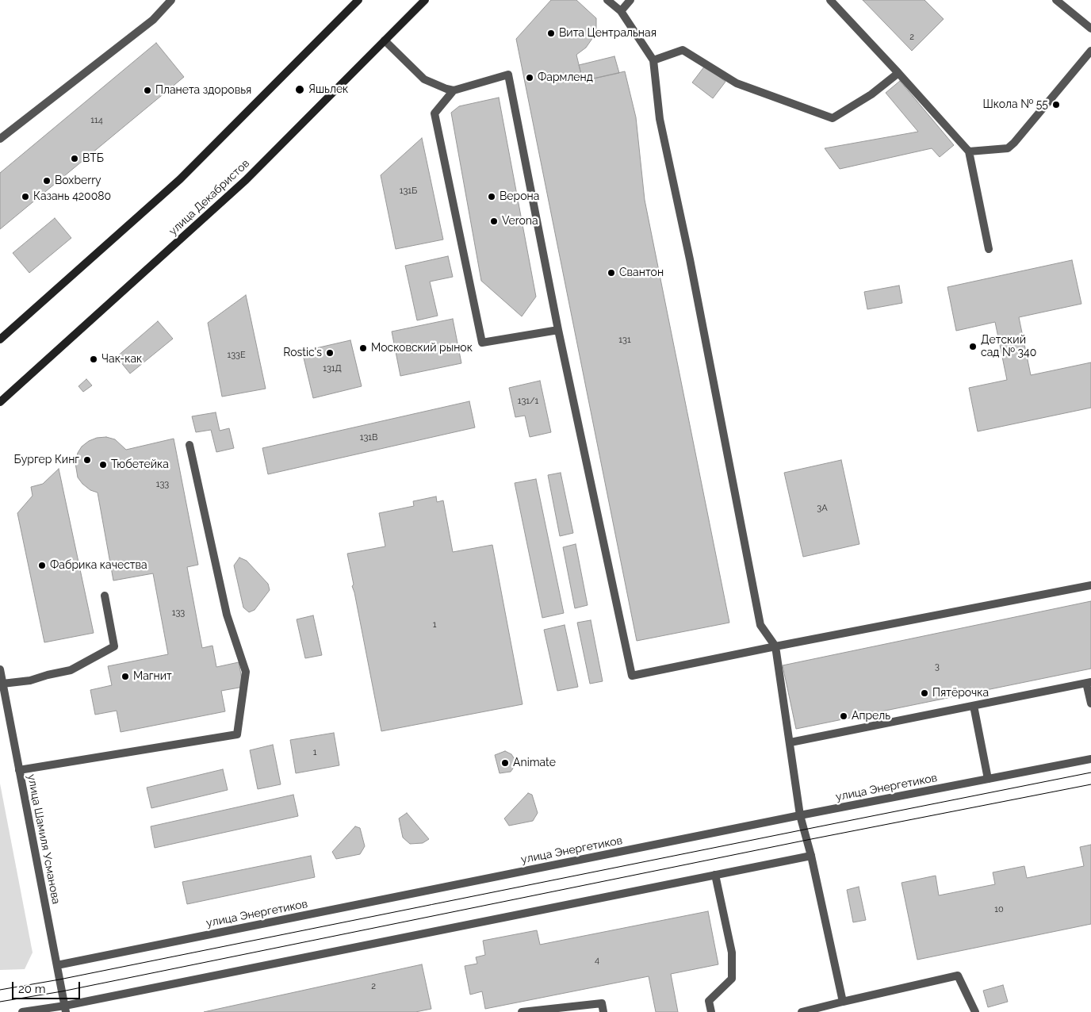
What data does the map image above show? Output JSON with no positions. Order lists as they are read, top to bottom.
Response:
{
  "streets": {
    "main road": ["улица Декабристов"],
    "street": ["улица Энергетиков", "улица Шамиля Усманова"]
  },
  "crossings": [
    ["улица Энергетиков", "улица Шамиля Усманова"]
  ],
  "places": [
    "Вита Центральная",
    "Фармленд",
    "Яшьлек",
    "Планета здоровья",
    "Школа № 55",
    "ВТБ",
    "Boxberry",
    "Казань 420080",
    "Верона",
    "Verona",
    "Свантон",
    "Детский сад № 340",
    "Московский рынок",
    "Rostic's",
    "Чак-как",
    "Бургер Кинг",
    "Тюбетейка",
    "Фабрика качества",
    "Магнит",
    "Пятёрочка",
    "Апрель",
    "Animate"
  ],
  "house_numbers": [
    "2",
    "114",
    "131Б",
    "131",
    "133Е",
    "131Д",
    "131/1",
    "131В",
    "133",
    "3А",
    "133",
    "1",
    "3",
    "1",
    "10",
    "4",
    "2"
  ],
  "scale_bar": "20 m"
}
